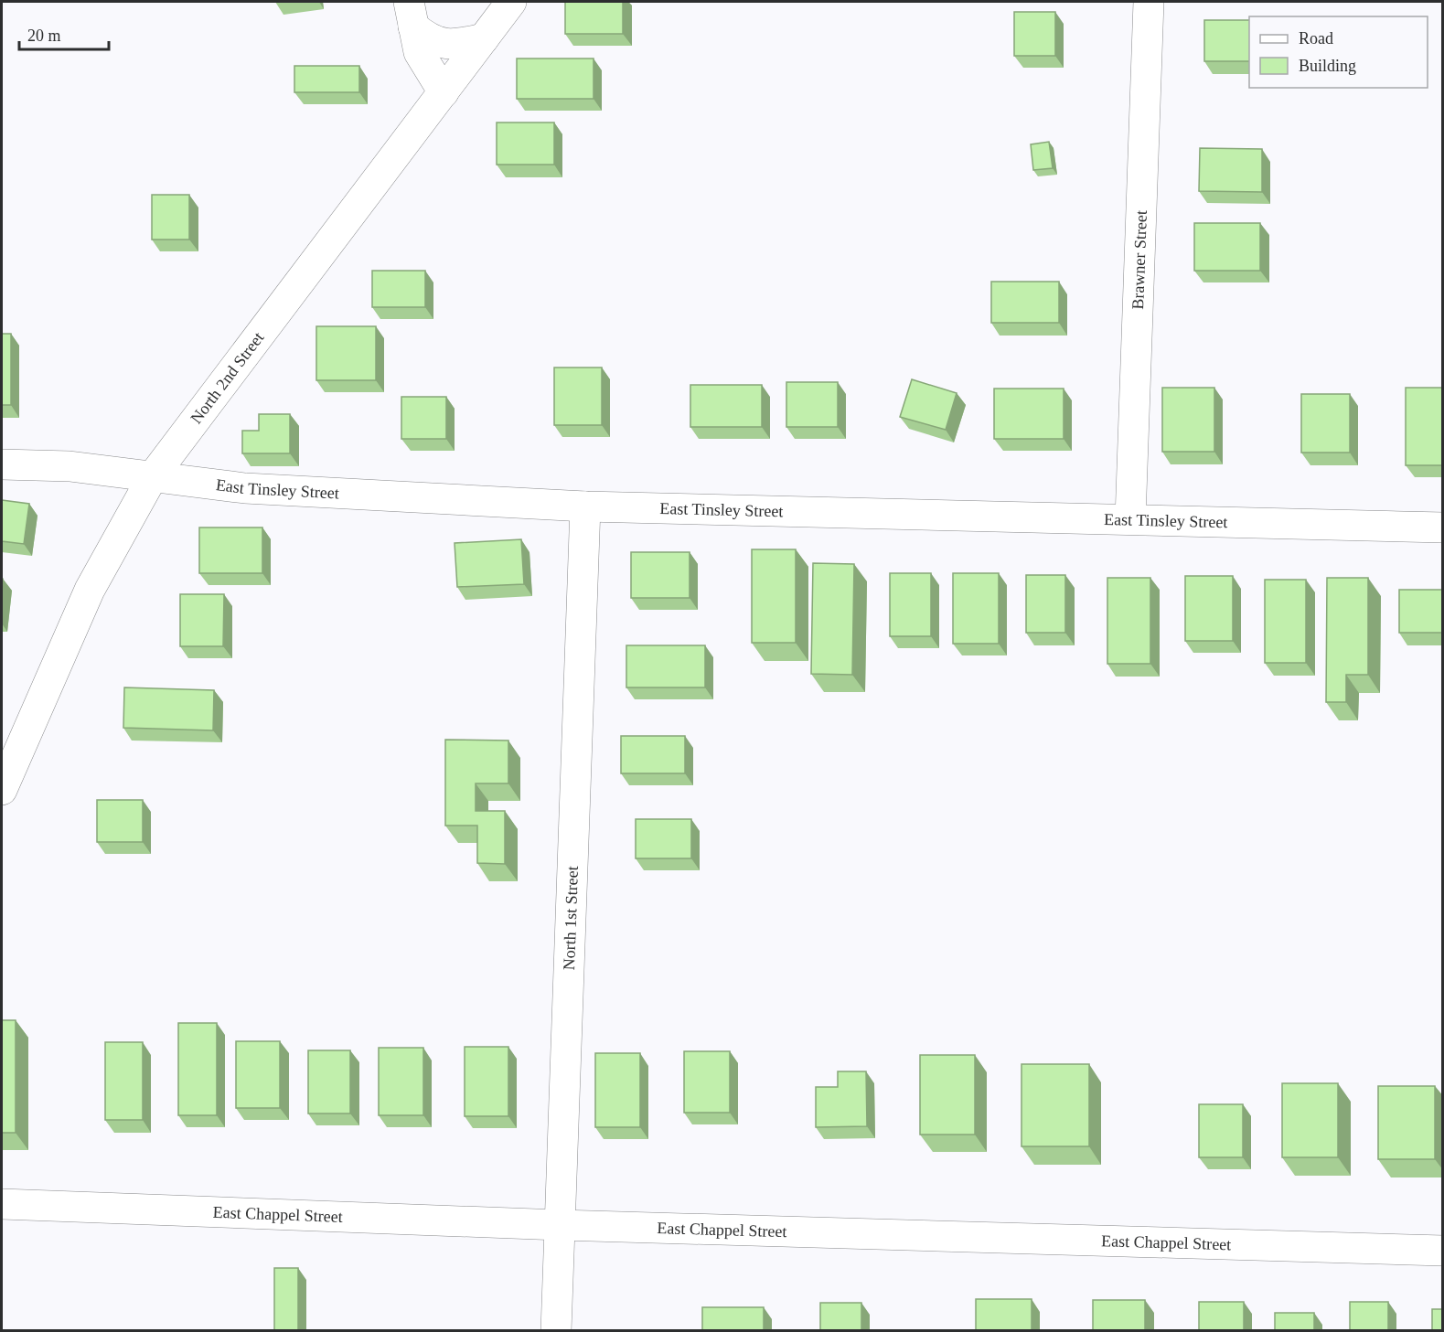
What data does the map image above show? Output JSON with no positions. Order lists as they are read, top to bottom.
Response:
{
  "streets": {
    "street": [
      "Brawner Street",
      "North 2nd Street",
      "East Tinsley Street",
      "North 1st Street",
      "East Chappel Street"
    ]
  },
  "crossings": [
    ["Brawner Street", "East Tinsley Street"],
    ["North 2nd Street", "East Tinsley Street"],
    ["East Tinsley Street", "North 1st Street"],
    ["North 1st Street", "East Chappel Street"]
  ],
  "legend": ["Road", "Building"],
  "scale_bar": "20 m"
}
